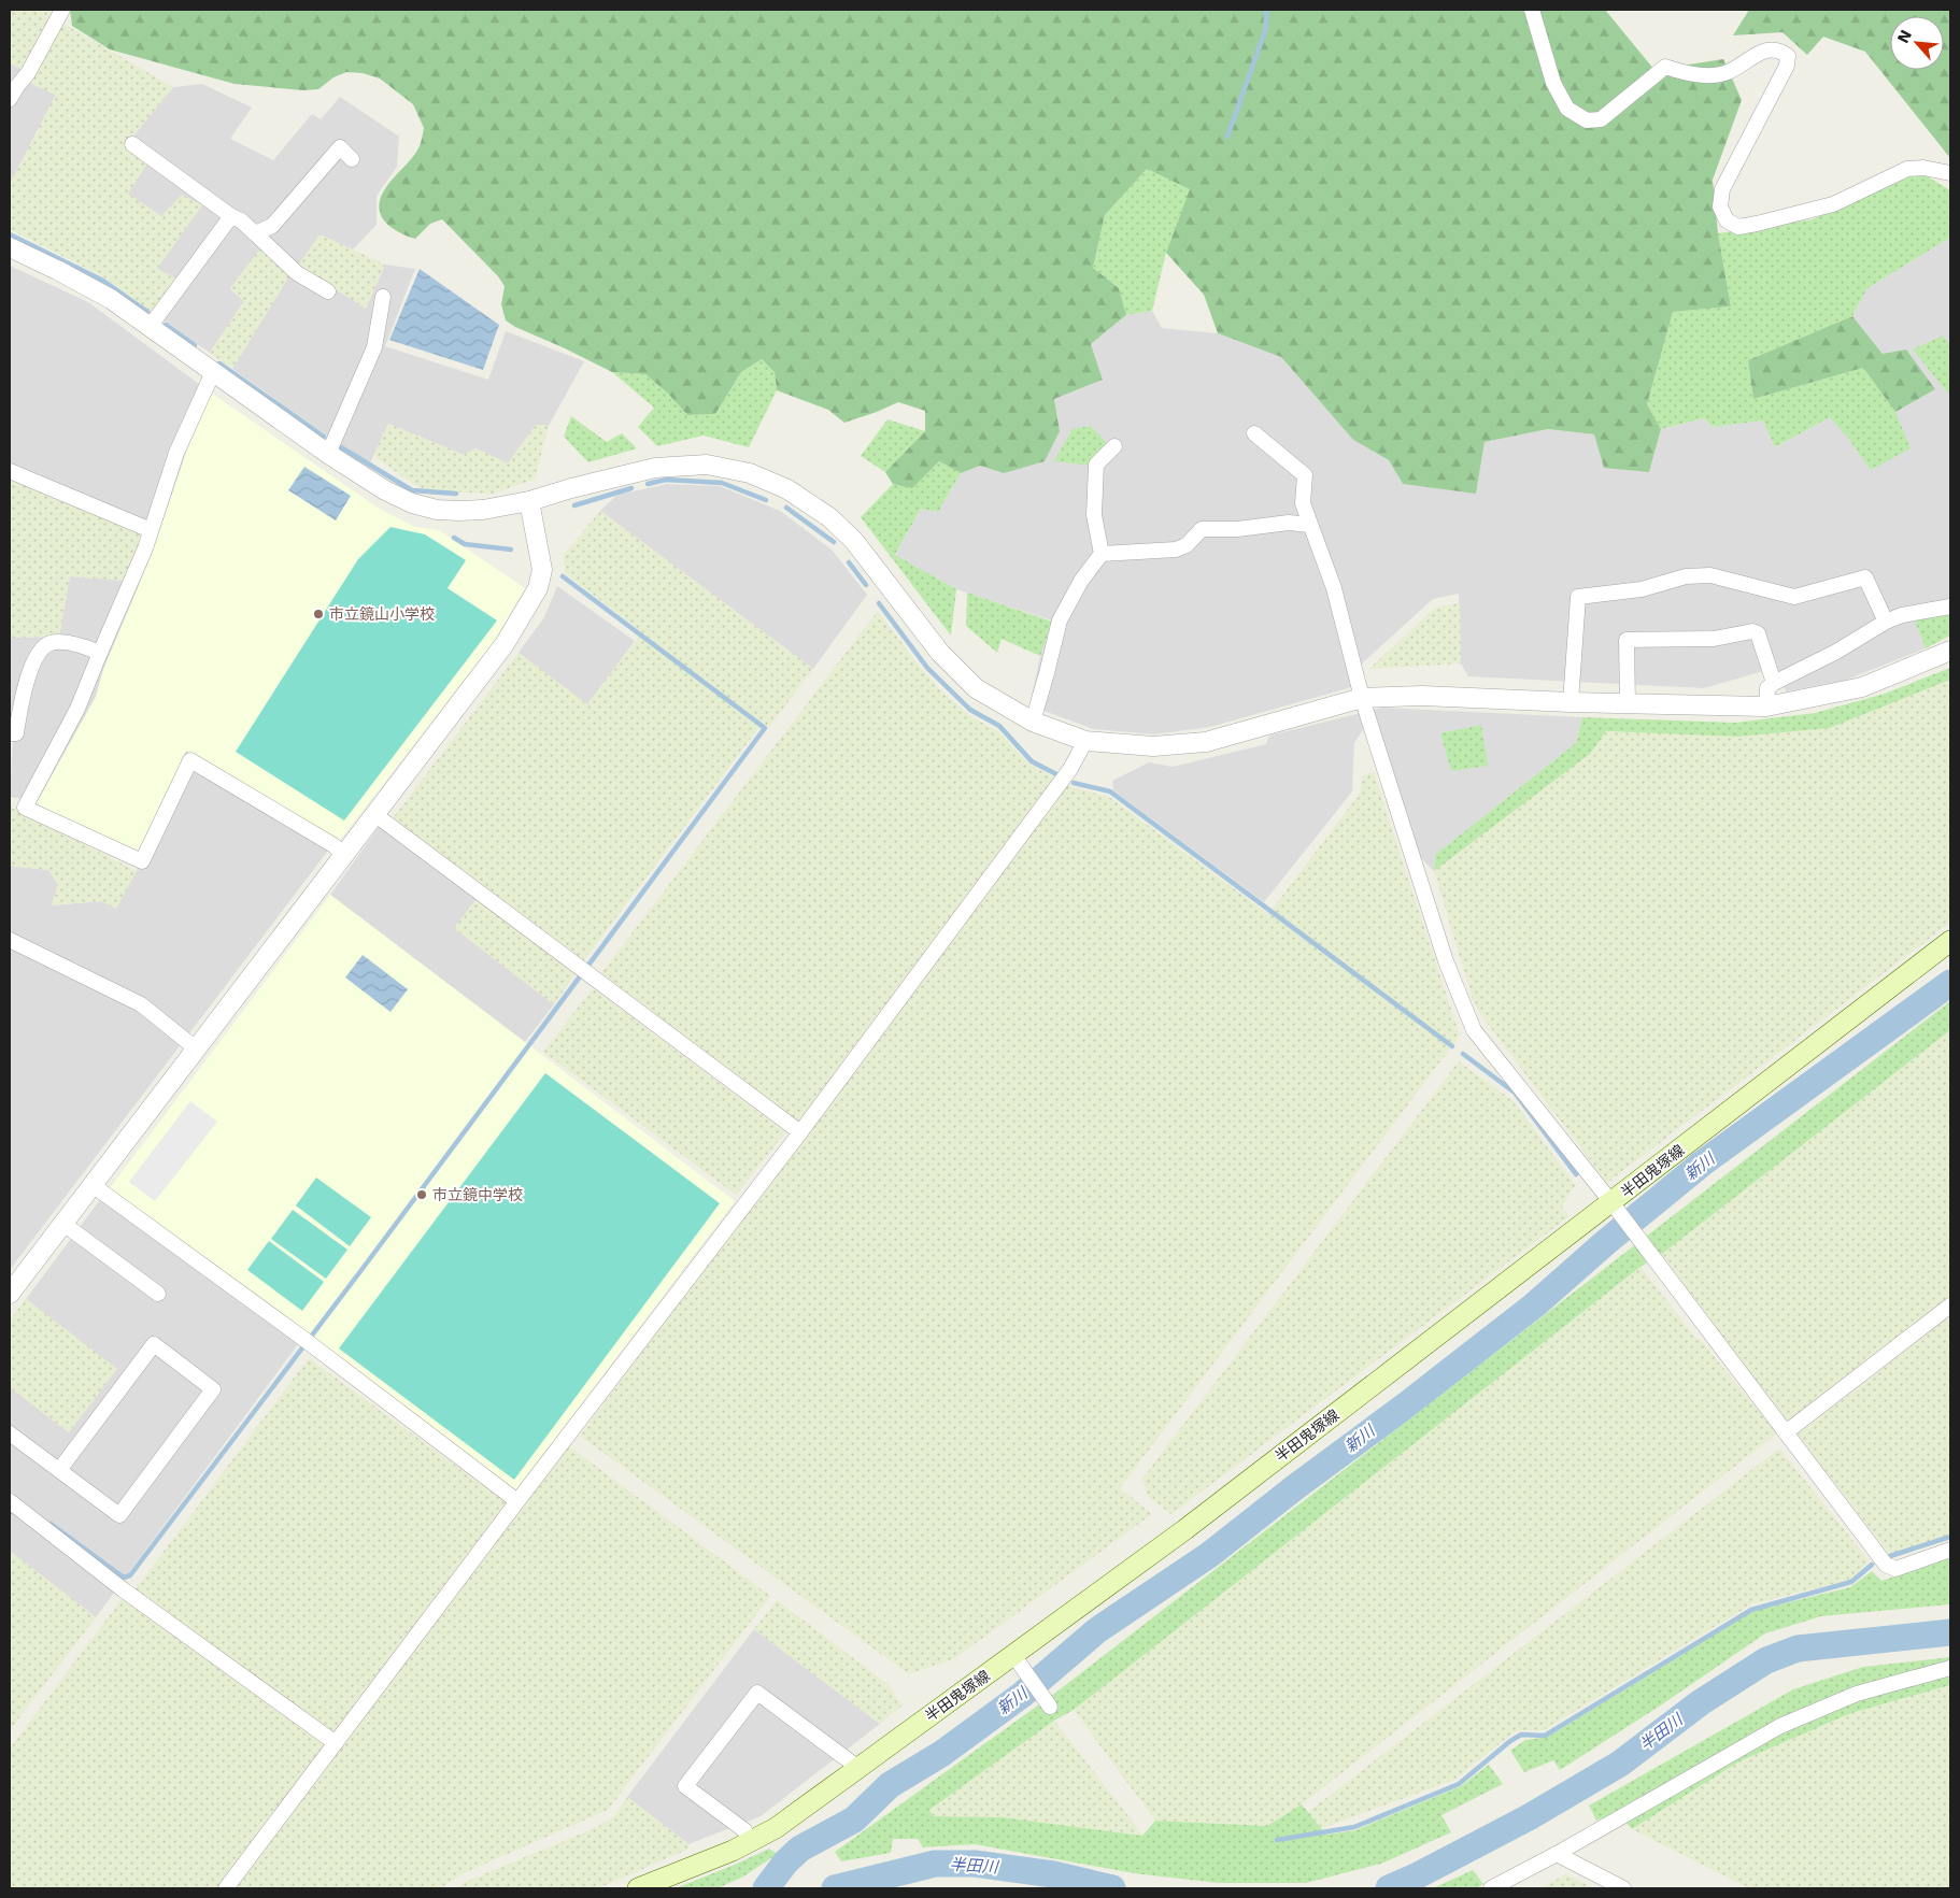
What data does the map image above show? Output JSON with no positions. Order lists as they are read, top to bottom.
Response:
{
  "streets": {
    "main road": ["半田鬼塚線"]
  },
  "water": ["新川", "半田川"],
  "places": ["市立鏡山小学校", "市立鏡中学校"],
  "north": "top left"
}
